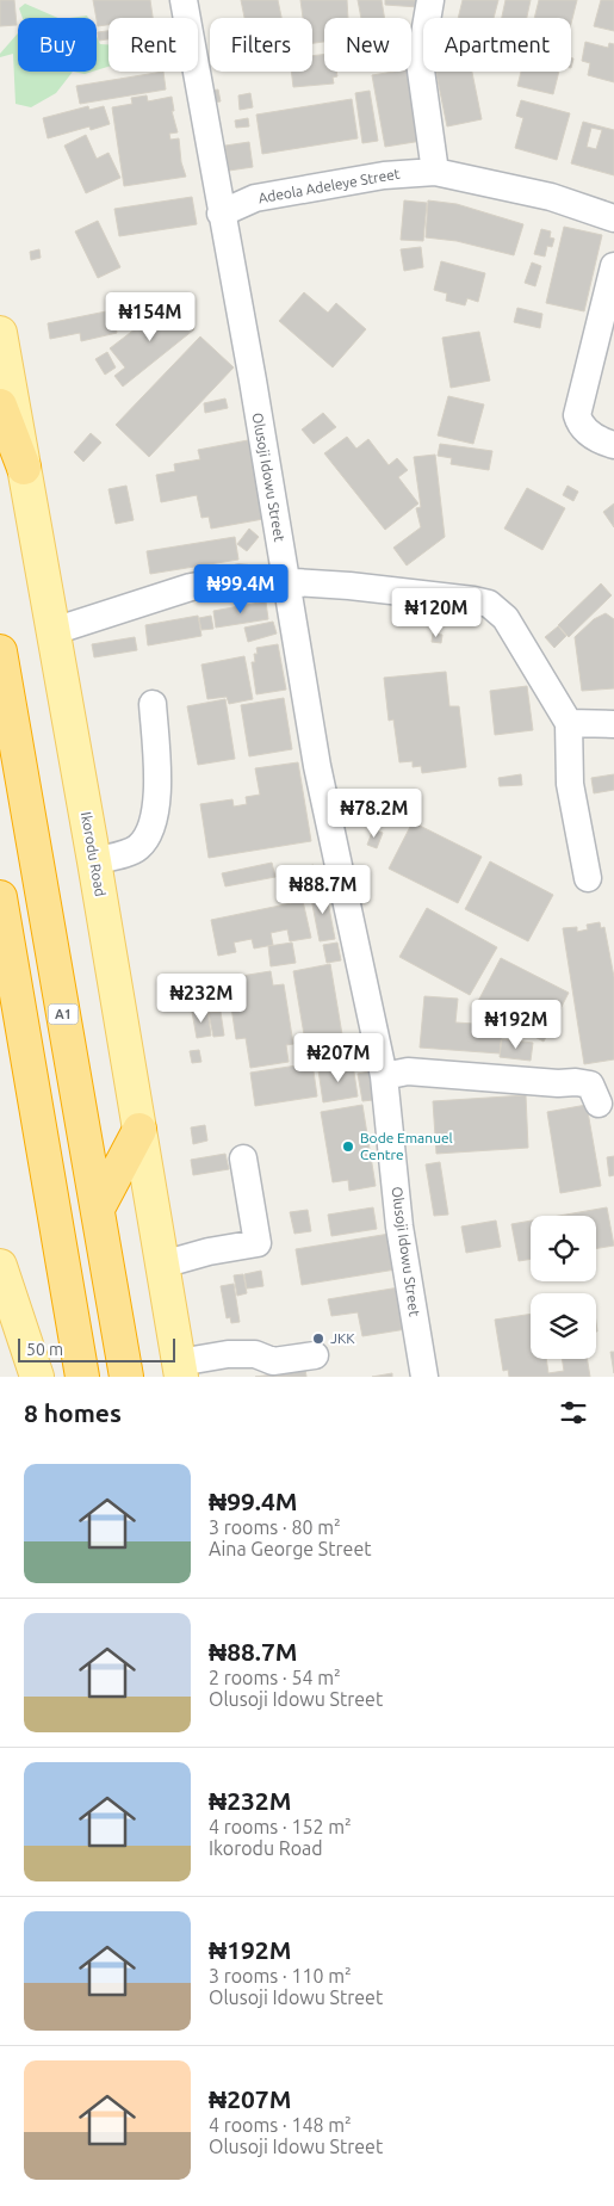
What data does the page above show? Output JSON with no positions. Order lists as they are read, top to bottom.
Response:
{
  "streets": {
    "highway": ["A1"],
    "main road": ["Ikorodu Road"],
    "street": ["Adeola Adeleye Street", "Olusoji Idowu Street"]
  },
  "crossings": [
    ["Adeola Adeleye Street", "Olusoji Idowu Street"]
  ],
  "places": ["Bode Emanuel Centre", "JKK"],
  "scale_bar": "50 m",
  "page": {
    "chip": [
      "Buy",
      "Rent",
      "Filters",
      "New",
      "Apartment"
    ],
    "price": [
      "₦154M",
      "₦99.4M",
      "₦120M",
      "₦78.2M",
      "₦88.7M",
      "₦232M",
      "₦192M",
      "₦207M"
    ],
    "scale": "50 m",
    "heading": "8 homes",
    "list": [
      {
        "name": "₦99.4M",
        "note": "3 rooms · 80 m² · Aina George Street"
      },
      {
        "name": "₦88.7M",
        "note": "2 rooms · 54 m² · Olusoji Idowu Street"
      },
      {
        "name": "₦232M",
        "note": "4 rooms · 152 m² · Ikorodu Road"
      },
      {
        "name": "₦192M",
        "note": "3 rooms · 110 m² · Olusoji Idowu Street"
      },
      {
        "name": "₦207M",
        "note": "4 rooms · 148 m² · Olusoji Idowu Street"
      }
    ]
  }
}
